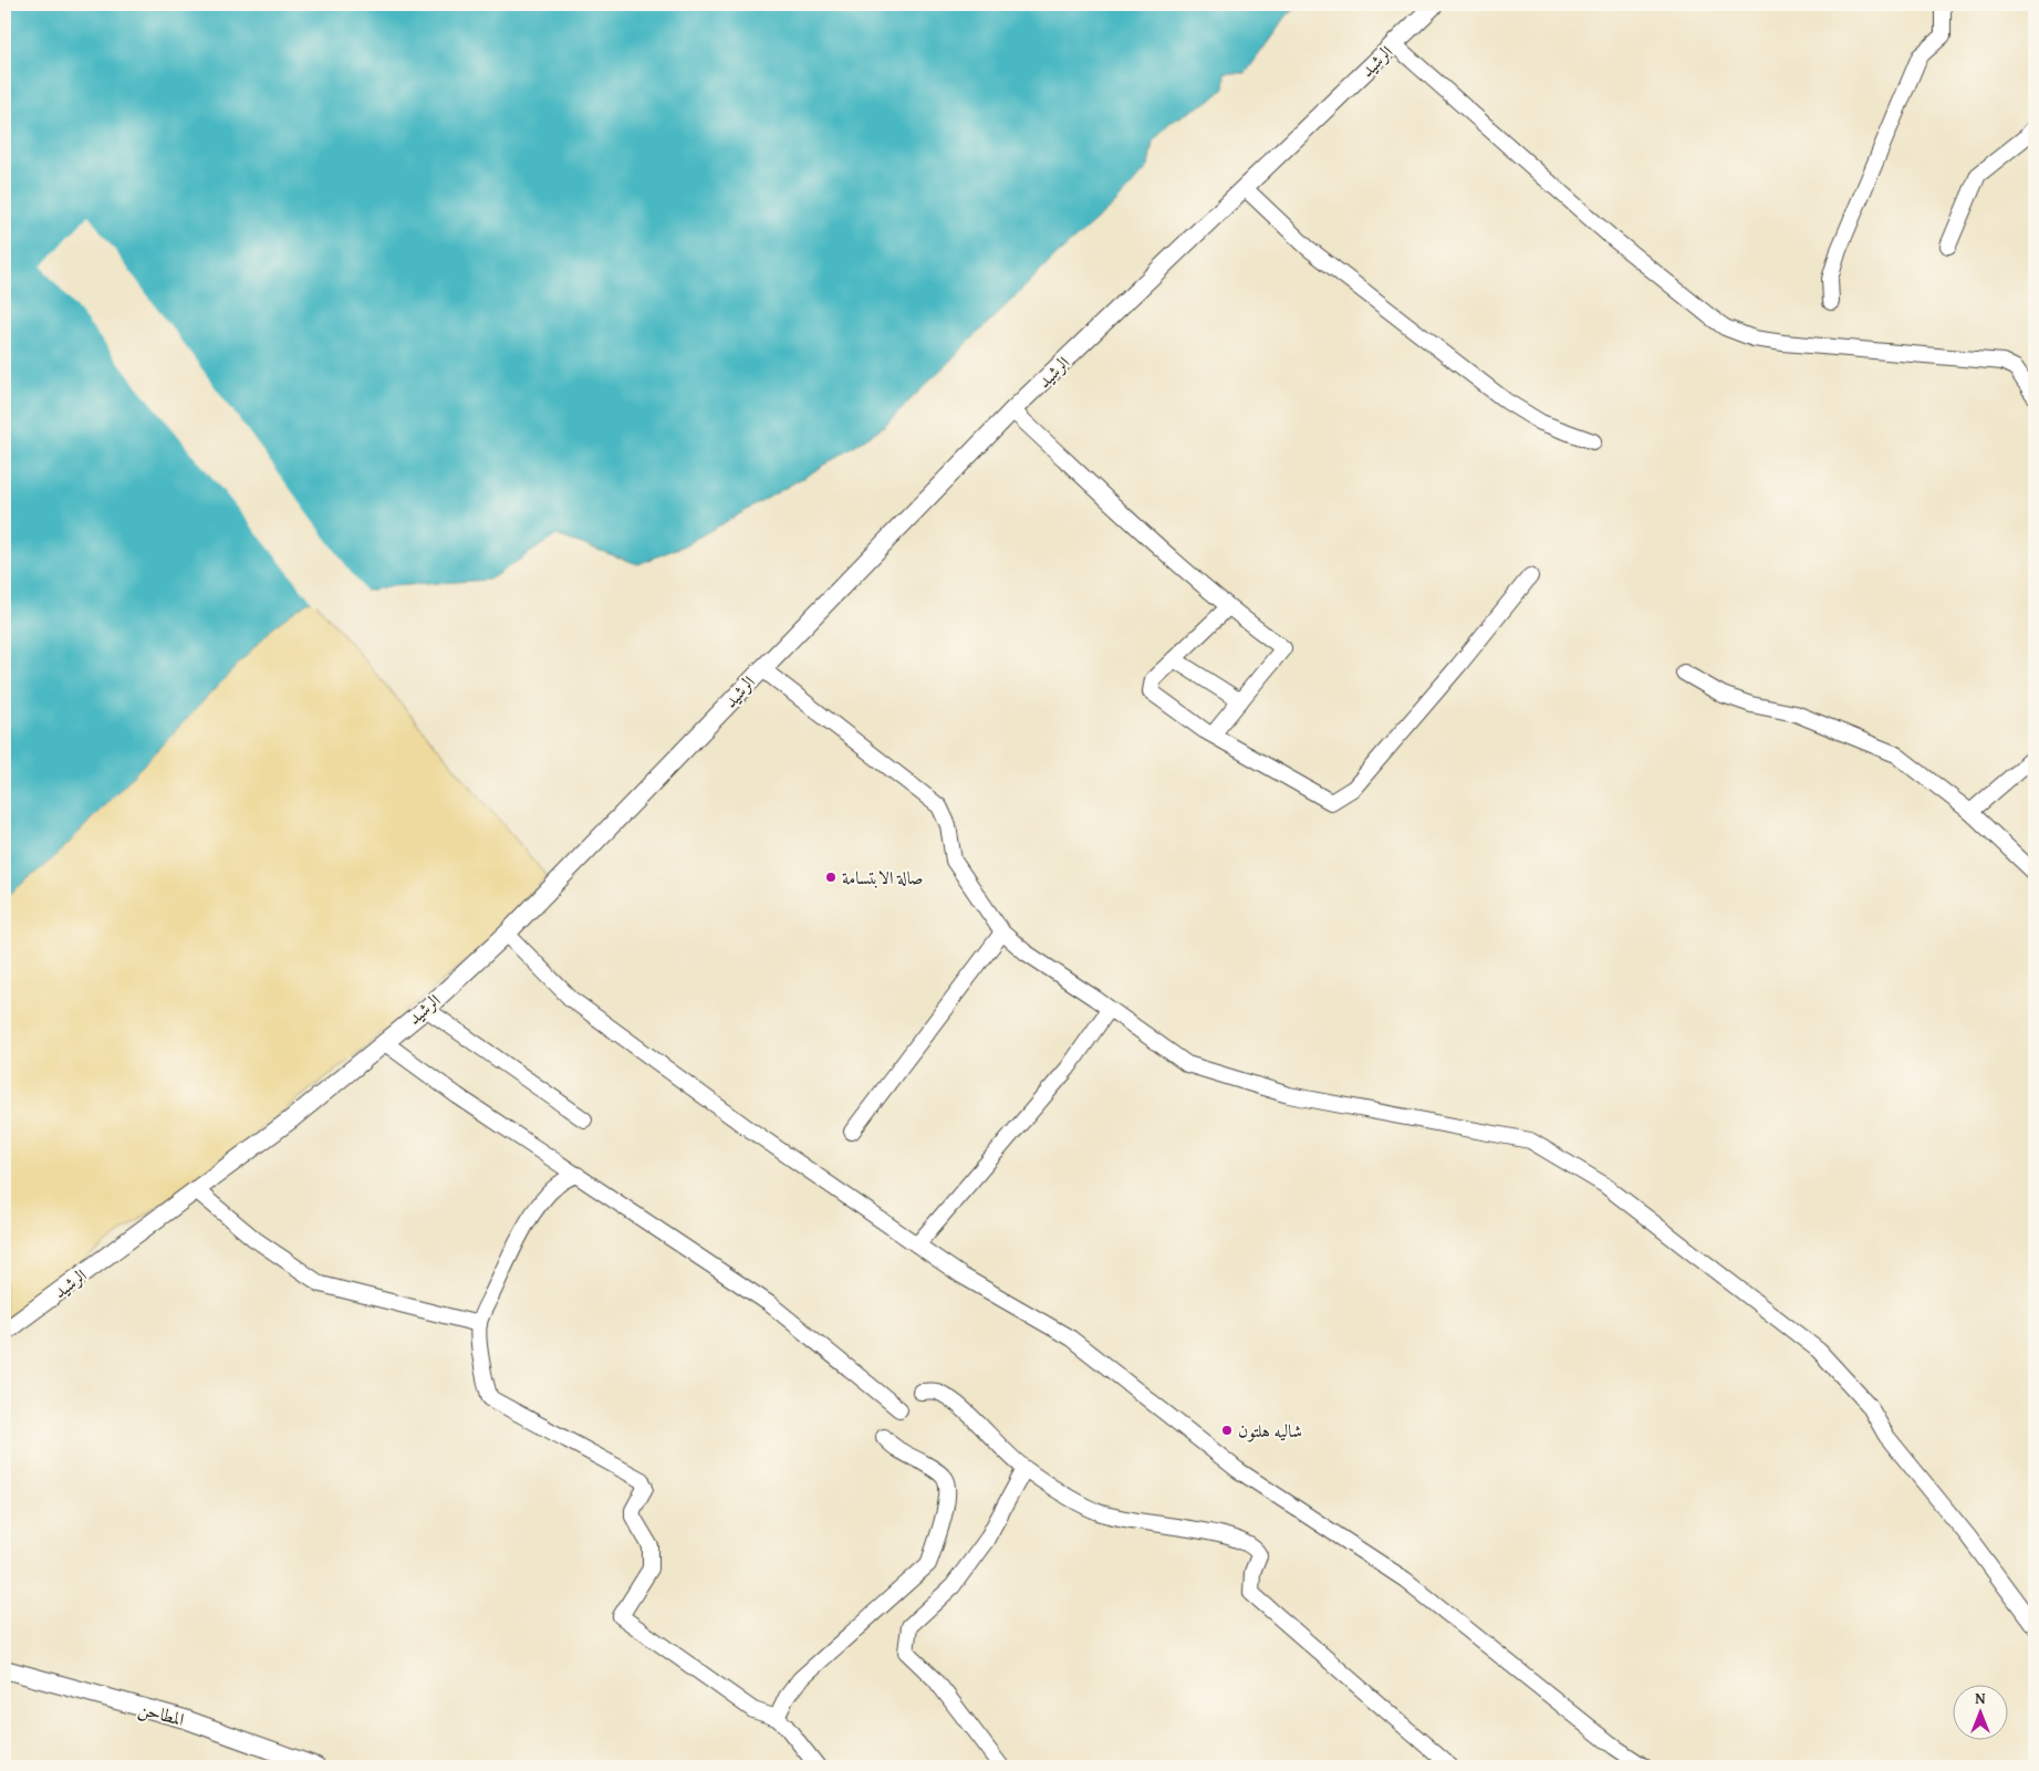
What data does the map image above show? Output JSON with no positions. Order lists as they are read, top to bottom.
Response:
{
  "streets": {
    "main road": ["الرشيد", "المطاحن"]
  },
  "places": ["صالة الابتسامة", "شاليه هلتون"],
  "north": "top"
}
